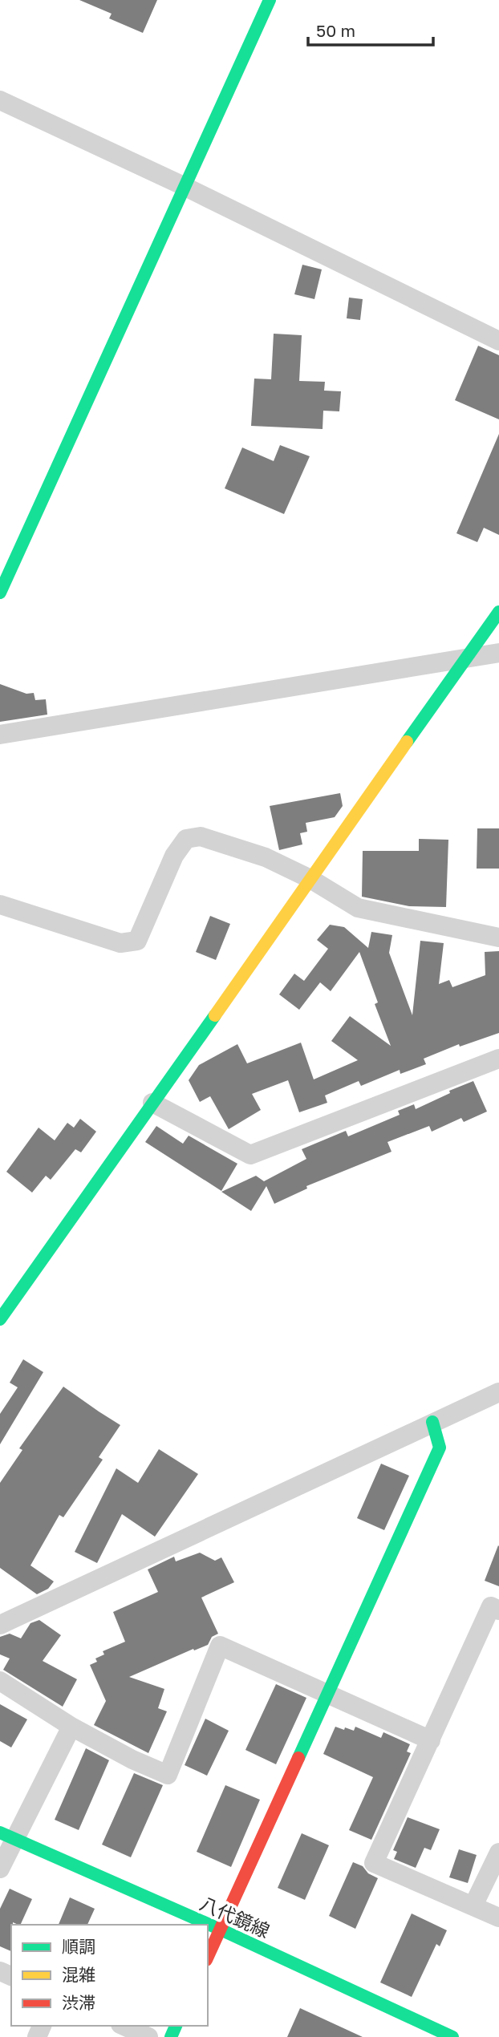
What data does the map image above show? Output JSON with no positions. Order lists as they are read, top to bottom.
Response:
{
  "streets": {
    "street": ["八代鏡線"]
  },
  "legend": ["順調", "混雑", "渋滞"],
  "scale_bar": "50 m"
}
